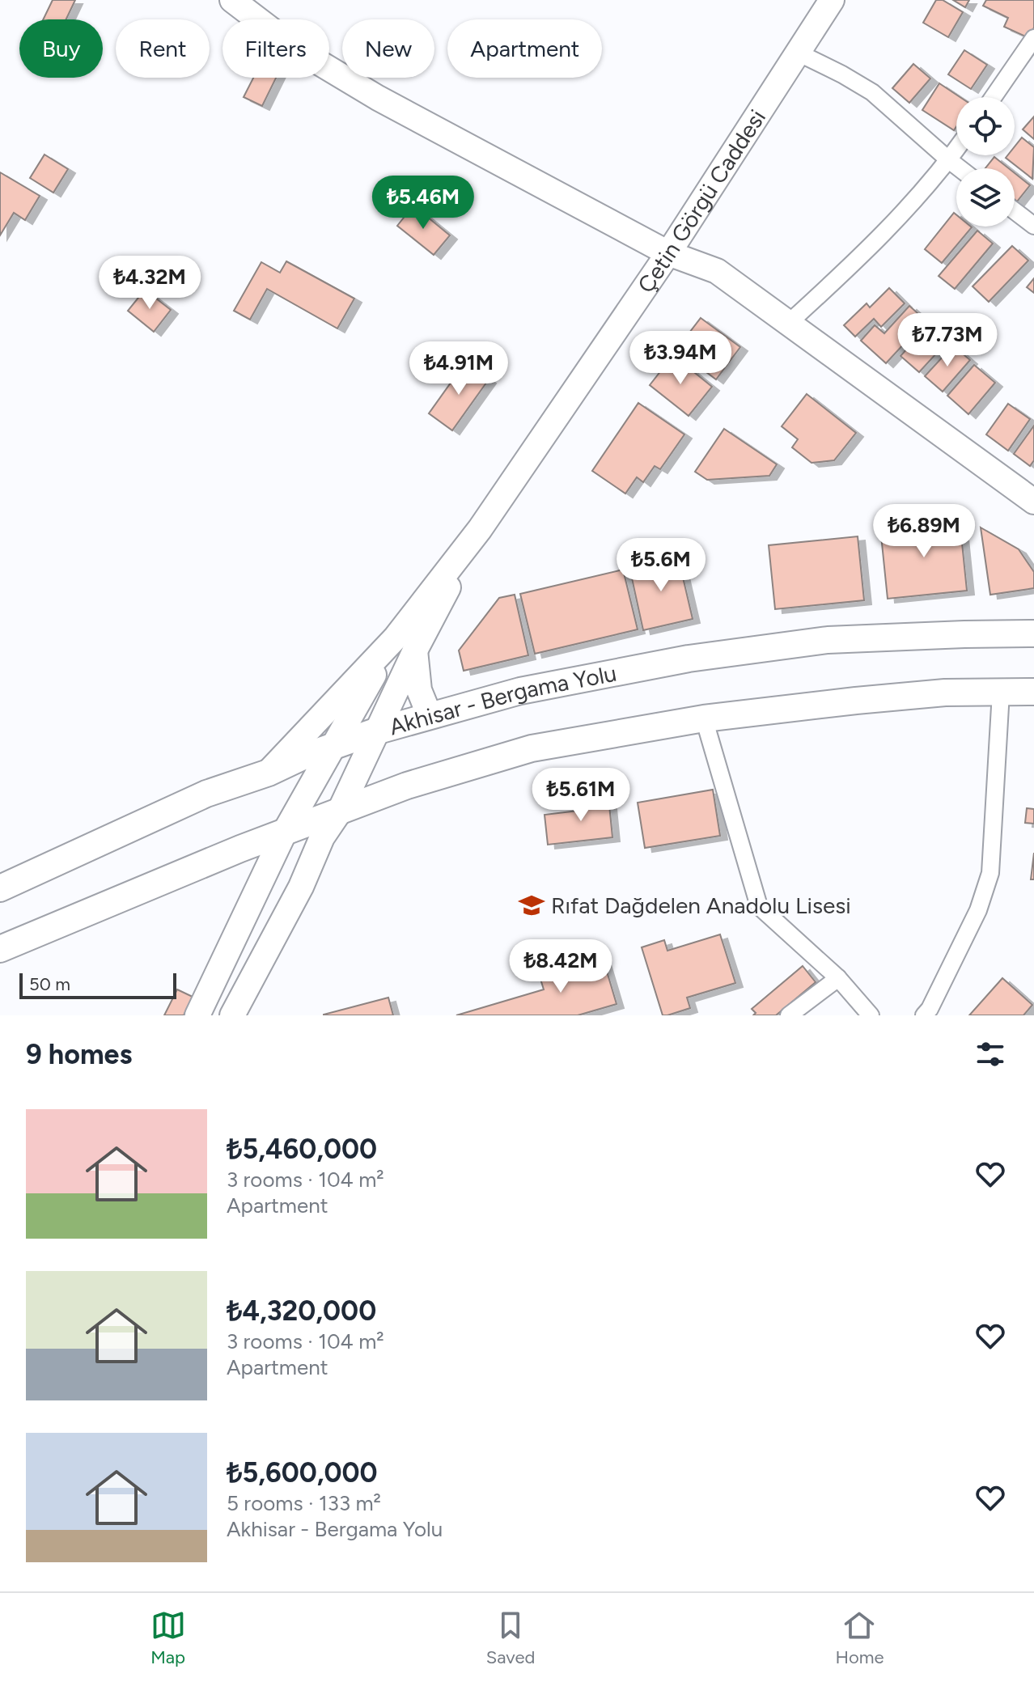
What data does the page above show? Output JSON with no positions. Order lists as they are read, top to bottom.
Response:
{
  "streets": {
    "main road": ["Çetin Görgü Caddesi", "Akhisar - Bergama Yolu"]
  },
  "places": {
    "school or university": ["Rıfat Dağdelen Anadolu Lisesi"]
  },
  "scale_bar": "50 m",
  "page": {
    "chip": [
      "Buy",
      "Rent",
      "Filters",
      "New",
      "Apartment"
    ],
    "price": [
      "₺5.46M",
      "₺4.32M",
      "₺7.73M",
      "₺3.94M",
      "₺4.91M",
      "₺6.89M",
      "₺5.6M",
      "₺5.61M",
      "₺8.42M"
    ],
    "scale": "50 m",
    "heading": "9 homes",
    "list": [
      {
        "name": "₺5,460,000",
        "note": "3 rooms · 104 m² · Apartment"
      },
      {
        "name": "₺4,320,000",
        "note": "3 rooms · 104 m² · Apartment"
      },
      {
        "name": "₺5,600,000",
        "note": "5 rooms · 133 m² · Akhisar - Bergama Yolu"
      }
    ],
    "tabs": ["Map", "Saved", "Home"]
  }
}
